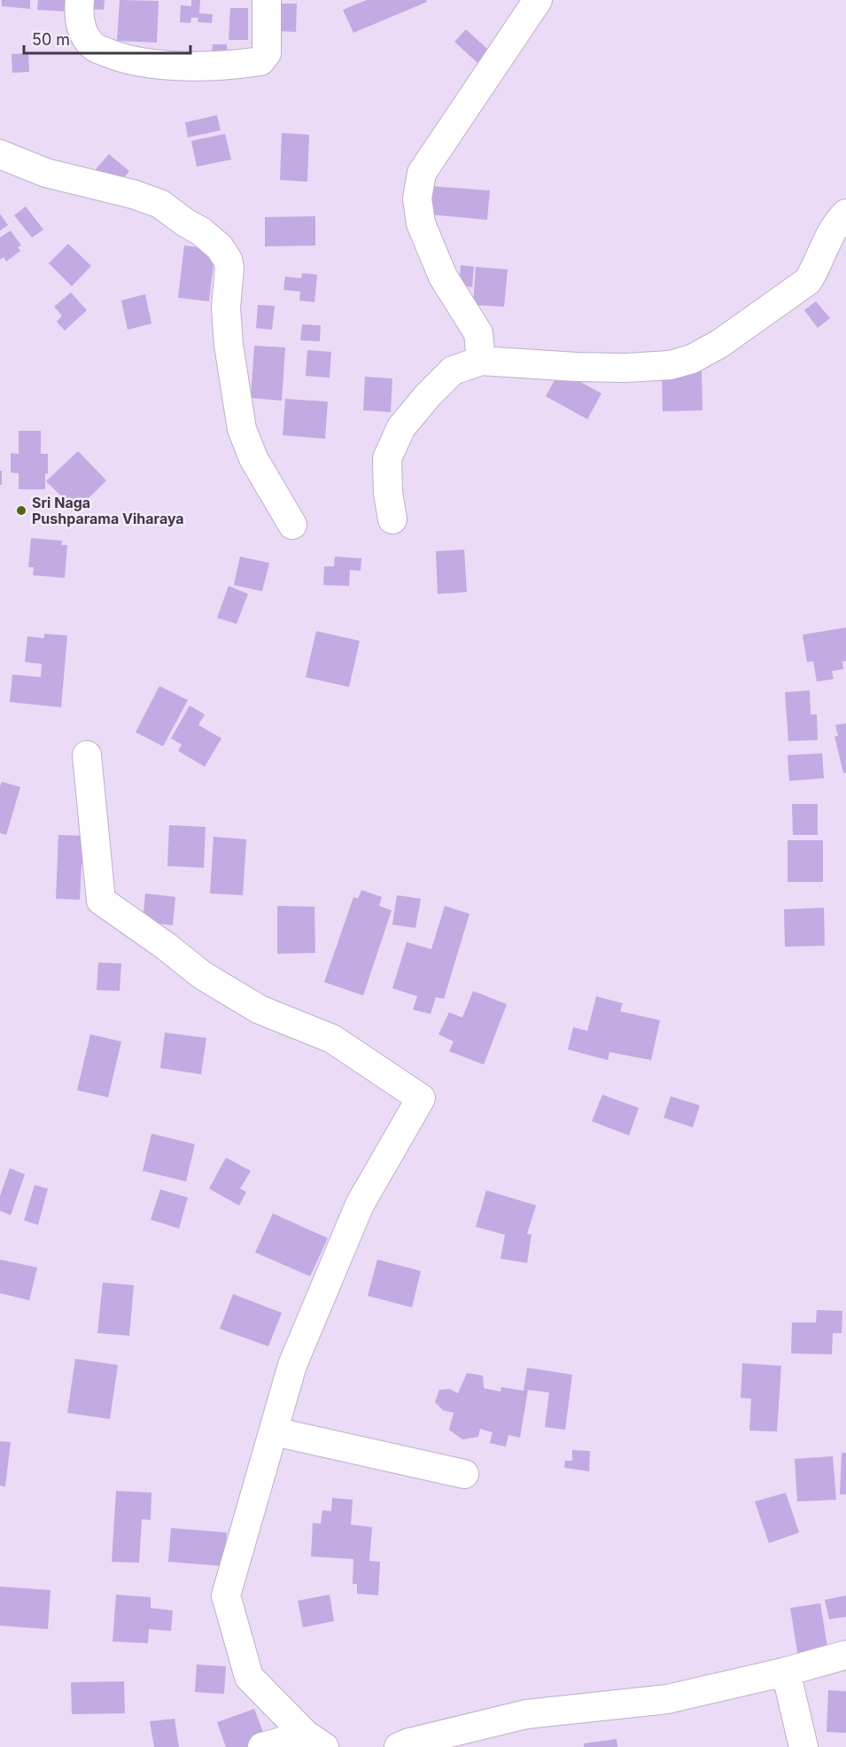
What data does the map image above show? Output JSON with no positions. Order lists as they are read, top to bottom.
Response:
{
  "places": ["Sri Naga Pushparama Viharaya"],
  "scale_bar": "50 m"
}
